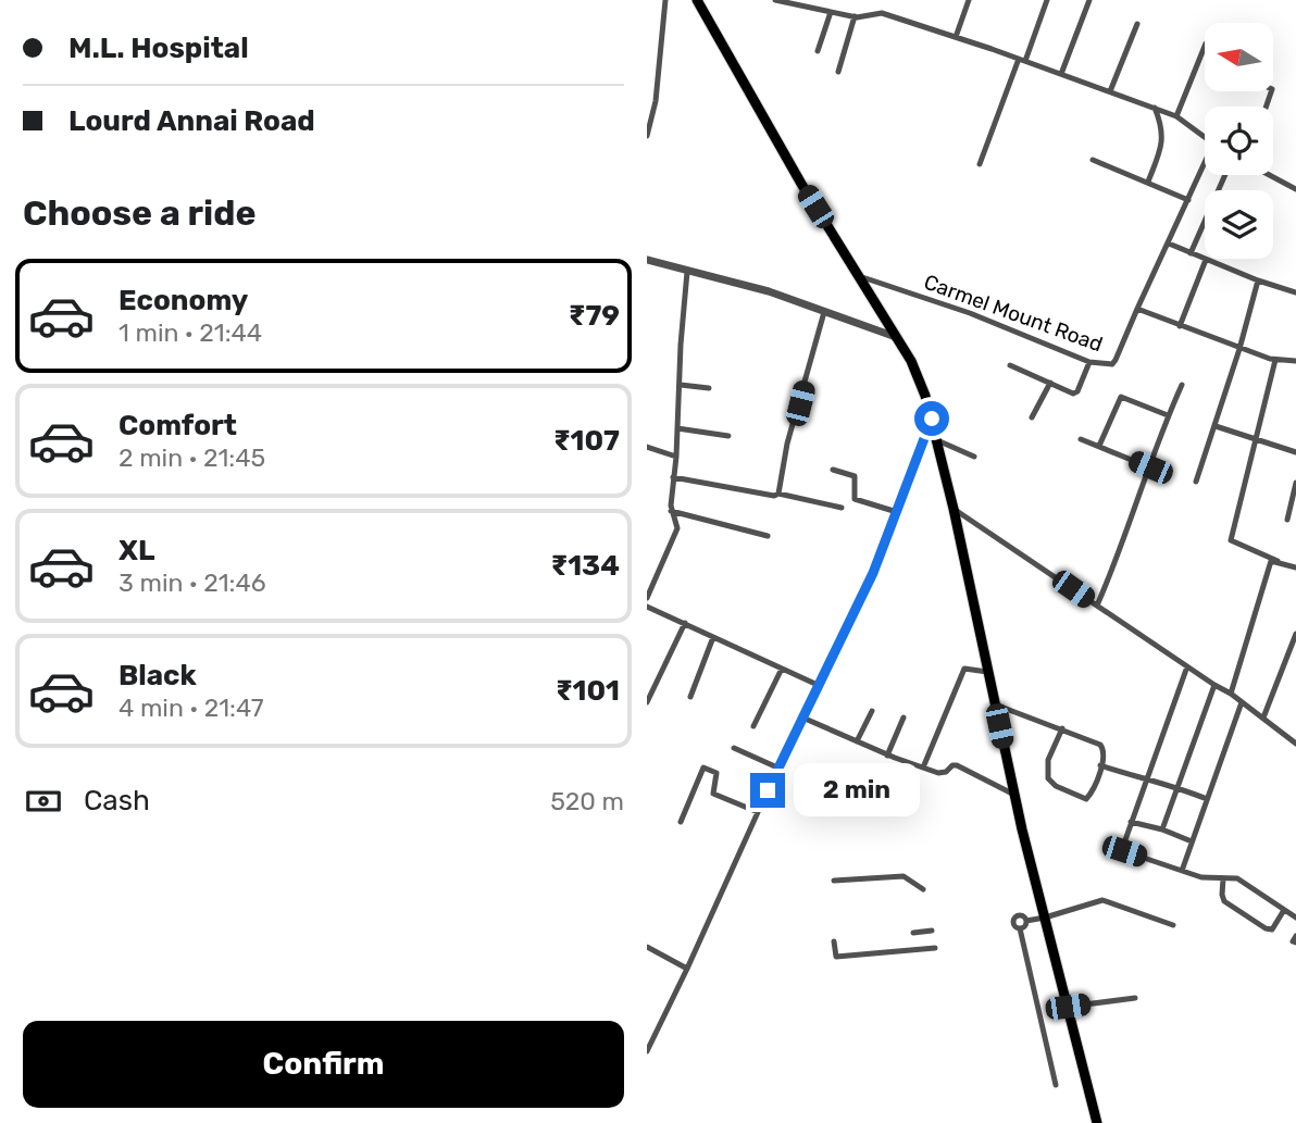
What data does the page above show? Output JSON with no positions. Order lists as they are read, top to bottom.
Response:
{
  "streets": {
    "street": ["Carmel Mount Road"]
  },
  "north": "left",
  "page": {
    "banner": ["M.L. Hospital", "Lourd Annai Road"],
    "heading": "Choose a ride",
    "list": [
      {
        "name": "Economy",
        "note": "1 min · 21:44",
        "value": "₹79"
      },
      {
        "name": "Comfort",
        "note": "2 min · 21:45",
        "value": "₹107"
      },
      {
        "name": "XL",
        "note": "3 min · 21:46",
        "value": "₹134"
      },
      {
        "name": "Black",
        "note": "4 min · 21:47",
        "value": "₹101"
      }
    ],
    "pay": ["Cash", "520 m"],
    "bubble": "2 min",
    "buttons": "Confirm"
  }
}
